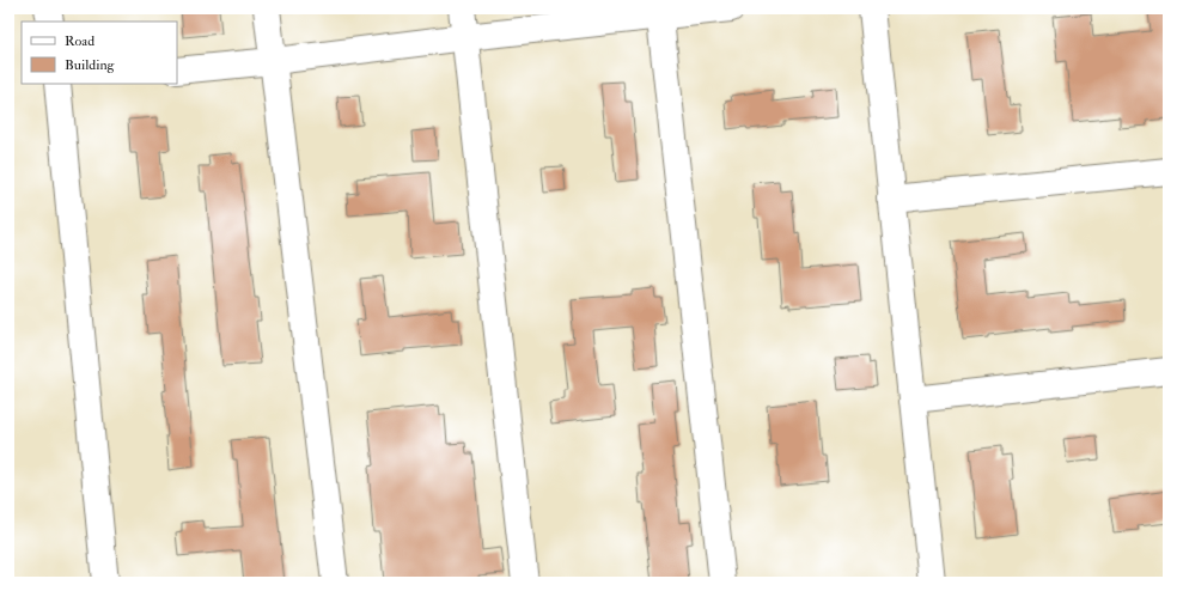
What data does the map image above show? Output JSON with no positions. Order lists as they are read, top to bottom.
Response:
{
  "legend": ["Road", "Building"]
}
